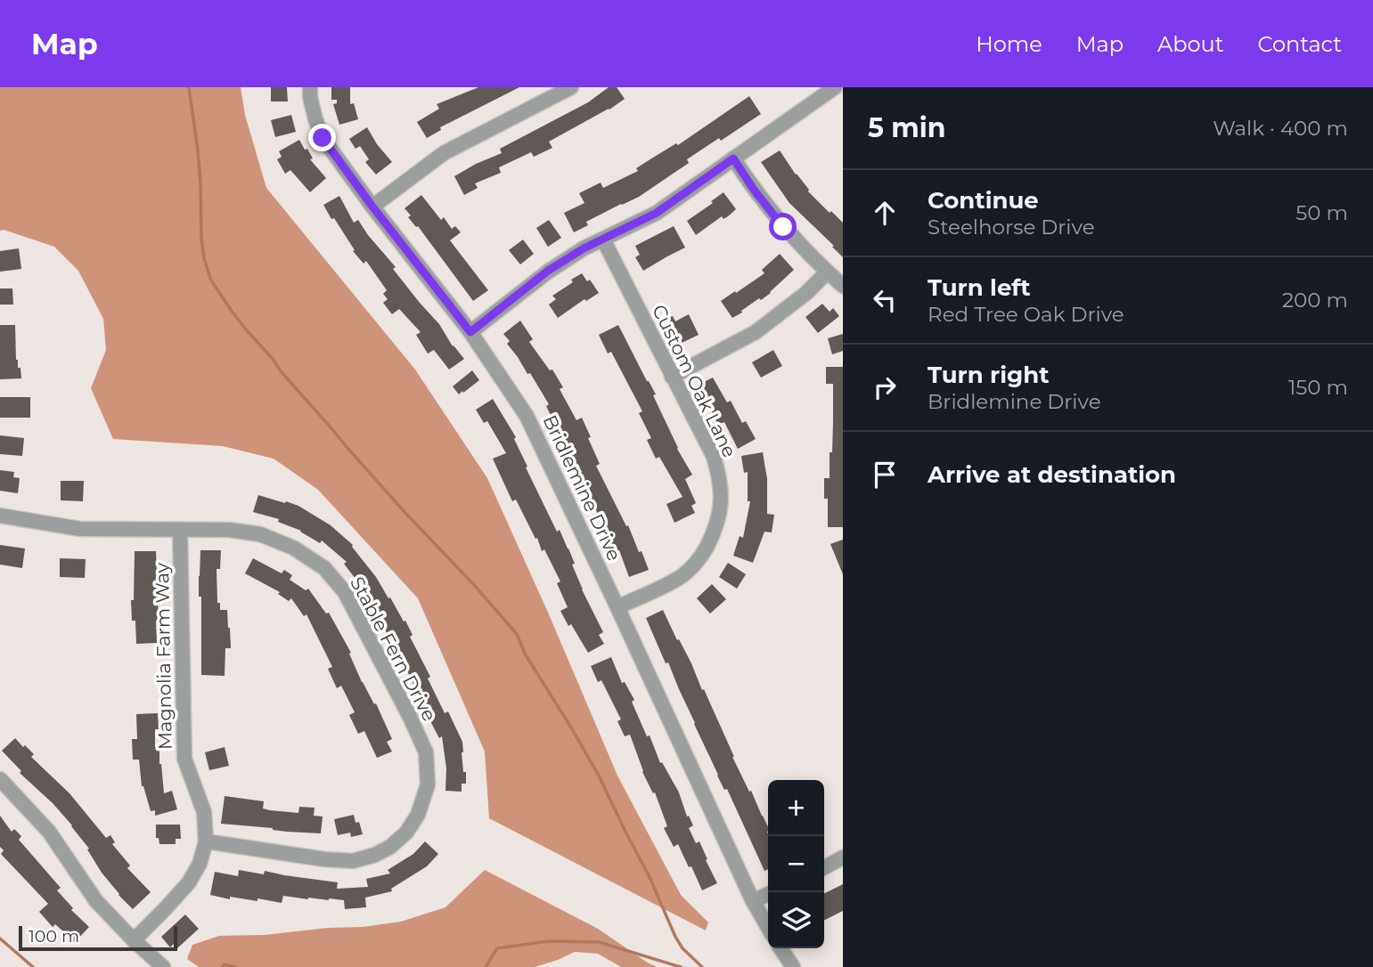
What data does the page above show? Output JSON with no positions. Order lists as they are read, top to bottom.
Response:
{
  "streets": {
    "street": [
      "Custom Oak Lane",
      "Bridlemine Drive",
      "Stable Fern Drive",
      "Magnolia Farm Way"
    ]
  },
  "crossings": [
    ["Custom Oak Lane", "Bridlemine Drive"],
    ["Stable Fern Drive", "Magnolia Farm Way"]
  ],
  "scale_bar": "100 m",
  "page": {
    "header": "Map",
    "nav": [
      "Home",
      "Map",
      "About",
      "Contact"
    ],
    "heading": ["5 min", "Walk · 400 m"],
    "list": [
      ["Continue", "Steelhorse Drive", "50 m"],
      ["Turn left", "Red Tree Oak Drive", "200 m"],
      ["Turn right", "Bridlemine Drive", "150 m"],
      "Arrive at destination"
    ],
    "map_buttons": ["+", "−"],
    "scale": "100 m"
  }
}
